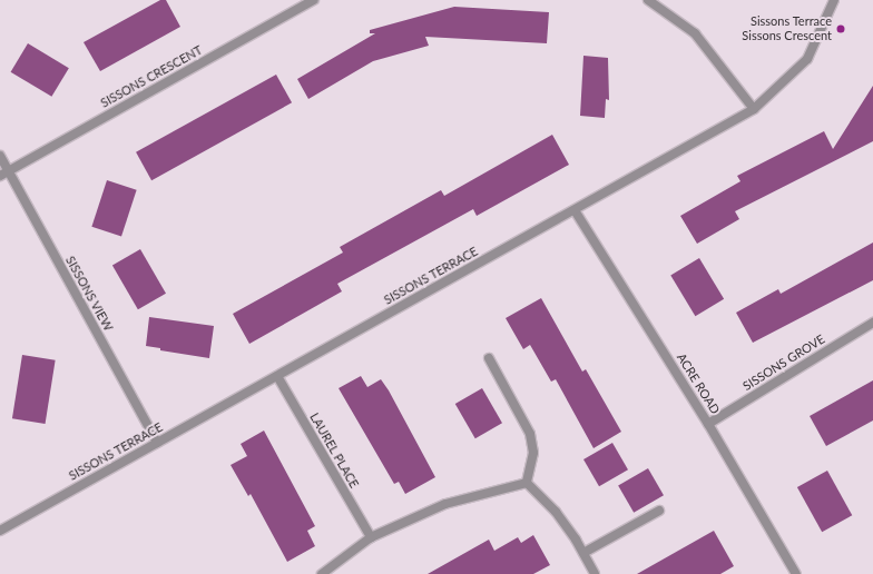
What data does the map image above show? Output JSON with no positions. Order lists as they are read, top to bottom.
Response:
{
  "streets": {
    "street": [
      "SISSONS CRESCENT",
      "SISSONS TERRACE",
      "SISSONS VIEW",
      "SISSONS GROVE",
      "ACRE ROAD",
      "LAUREL PLACE"
    ]
  },
  "crossings": [
    ["SISSONS CRESCENT", "SISSONS VIEW"],
    ["SISSONS TERRACE", "SISSONS VIEW"],
    ["SISSONS TERRACE", "ACRE ROAD"],
    ["SISSONS TERRACE", "LAUREL PLACE"],
    ["SISSONS GROVE", "ACRE ROAD"]
  ],
  "places": ["Sissons Terrace Sissons Crescent"]
}
